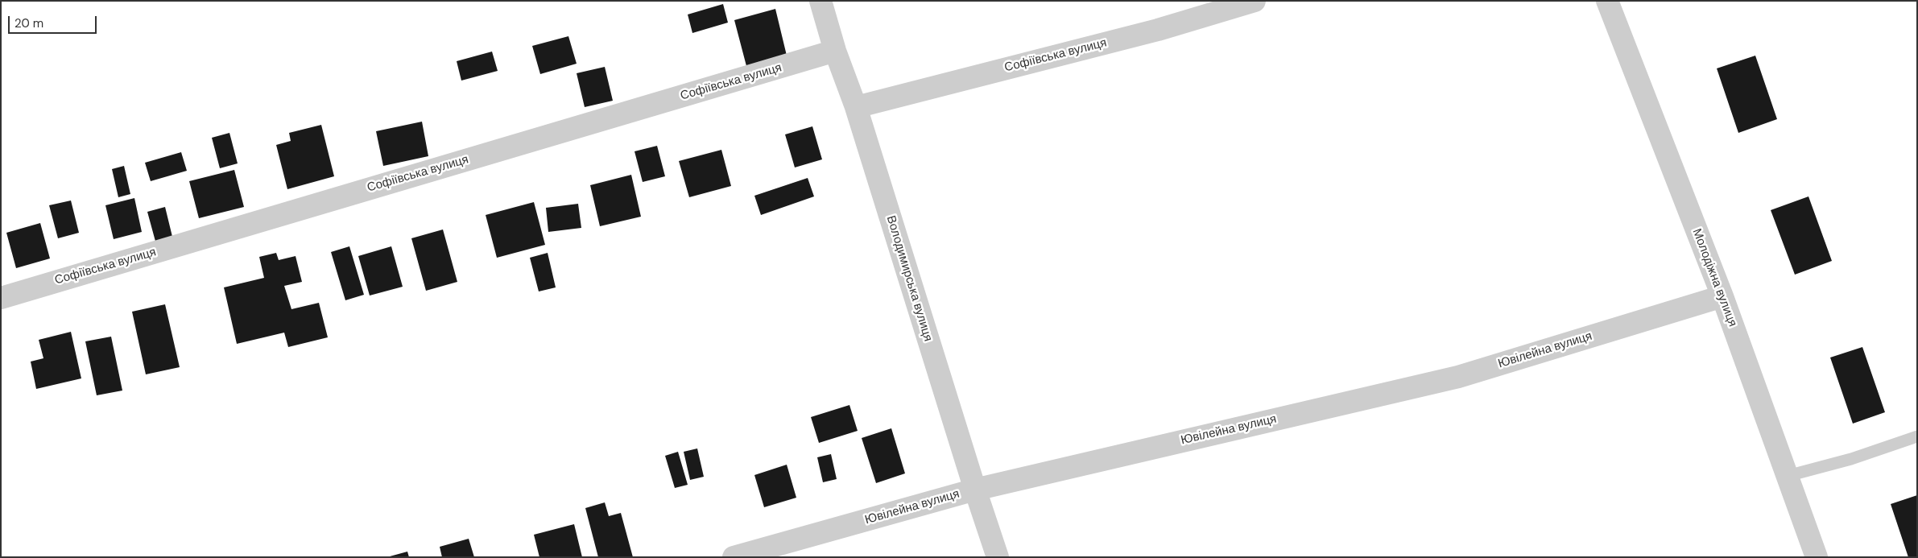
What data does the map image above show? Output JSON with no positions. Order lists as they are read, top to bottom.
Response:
{
  "streets": {
    "street": [
      "Софіївська вулиця",
      "Молодіжна вулиця",
      "Володимирська вулиця",
      "Ювілейна вулиця"
    ]
  },
  "crossings": [
    ["Софіївська вулиця", "Володимирська вулиця"],
    ["Молодіжна вулиця", "Ювілейна вулиця"],
    ["Володимирська вулиця", "Ювілейна вулиця"]
  ],
  "scale_bar": "20 m"
}
